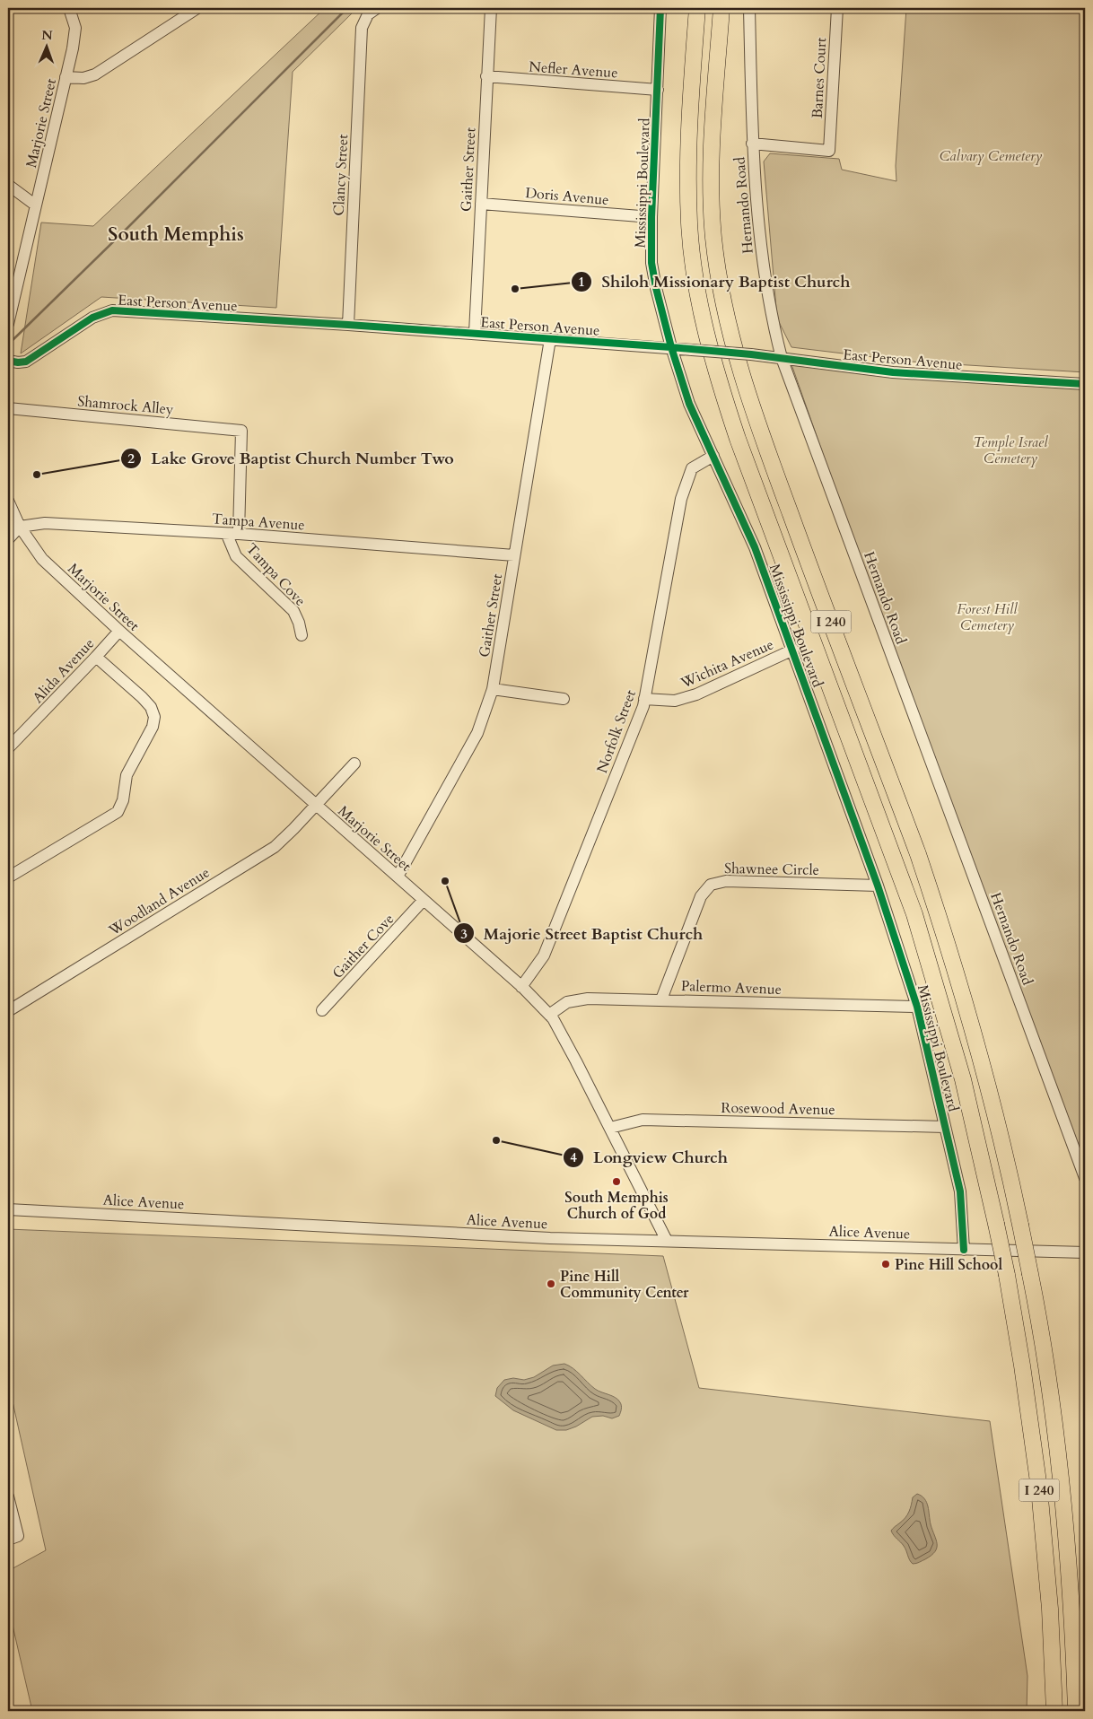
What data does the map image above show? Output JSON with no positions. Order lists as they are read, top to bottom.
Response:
{
  "streets": {
    "highway": ["I 240"],
    "street": [
      "Nefler Avenue",
      "Barnes Court",
      "Marjorie Street",
      "Gaither Street",
      "Clancy Street",
      "Mississippi Boulevard",
      "Doris Avenue",
      "Hernando Road",
      "East Person Avenue",
      "Shamrock Alley",
      "Tampa Avenue",
      "Tampa Cove",
      "Wichita Avenue",
      "Alida Avenue",
      "Norfolk Street",
      "Shawnee Circle",
      "Woodland Avenue",
      "Gaither Cove",
      "Palermo Avenue",
      "Rosewood Avenue",
      "Alice Avenue"
    ]
  },
  "crossings": [
    ["Nefler Avenue", "Gaither Street"],
    ["Nefler Avenue", "Mississippi Boulevard"],
    ["Barnes Court", "Hernando Road"],
    ["Marjorie Street", "Gaither Street"],
    ["Marjorie Street", "Tampa Avenue"],
    ["Marjorie Street", "Alida Avenue"],
    ["Marjorie Street", "Norfolk Street"],
    ["Marjorie Street", "Woodland Avenue"],
    ["Marjorie Street", "Gaither Cove"],
    ["Marjorie Street", "Palermo Avenue"],
    ["Marjorie Street", "Rosewood Avenue"],
    ["Marjorie Street", "Alice Avenue"],
    ["Gaither Street", "Doris Avenue"],
    ["Gaither Street", "East Person Avenue"],
    ["Gaither Street", "Tampa Avenue"],
    ["Clancy Street", "East Person Avenue"],
    ["Mississippi Boulevard", "Doris Avenue"],
    ["Mississippi Boulevard", "East Person Avenue"],
    ["Mississippi Boulevard", "Wichita Avenue"],
    ["Mississippi Boulevard", "Norfolk Street"],
    ["Mississippi Boulevard", "Shawnee Circle"],
    ["Mississippi Boulevard", "Palermo Avenue"],
    ["Mississippi Boulevard", "Rosewood Avenue"],
    ["Mississippi Boulevard", "Alice Avenue"],
    ["Hernando Road", "East Person Avenue"],
    ["Shamrock Alley", "Tampa Avenue"],
    ["Shamrock Alley", "Tampa Cove"],
    ["Tampa Avenue", "Tampa Cove"],
    ["Wichita Avenue", "Norfolk Street"],
    ["Shawnee Circle", "Palermo Avenue"]
  ],
  "districts": ["South Memphis"],
  "parks": ["Calvary Cemetery", "Temple Israel Cemetery", "Forest Hill Cemetery"],
  "places": [
    "Shiloh Missionary Baptist Church",
    "Lake Grove Baptist Church Number Two",
    "Majorie Street Baptist Church",
    "Longview Church",
    "South Memphis Church of God",
    "Pine Hill School",
    "Pine Hill Community Center"
  ],
  "north": "top"
}
